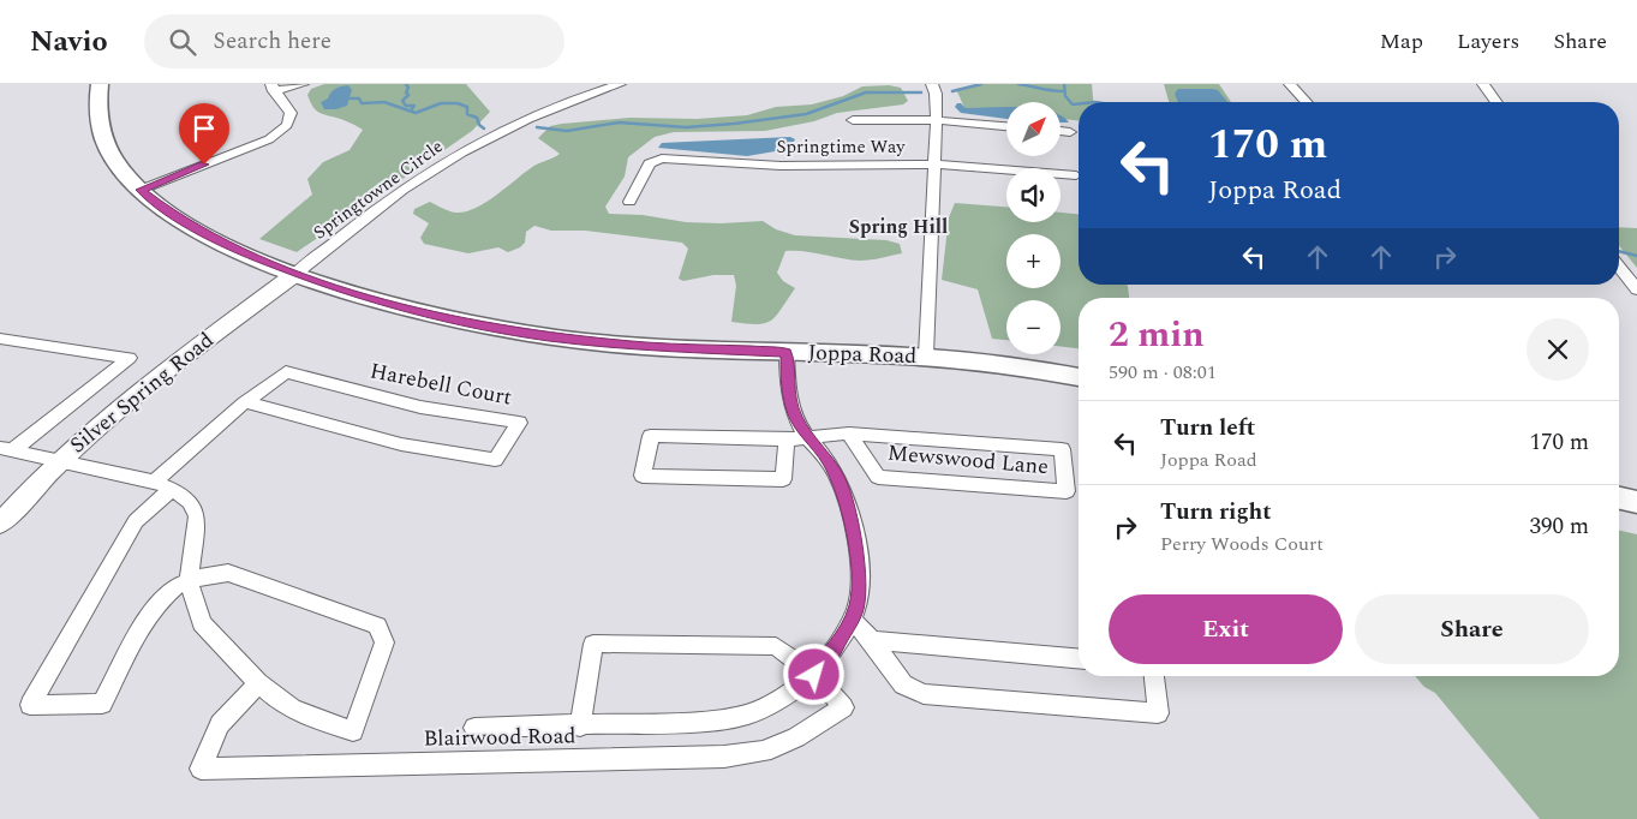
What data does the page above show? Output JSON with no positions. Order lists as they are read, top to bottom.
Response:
{
  "streets": {
    "main road": ["Joppa Road", "Silver Spring Road"],
    "street": [
      "Springtime Way",
      "Springtowne Circle",
      "Harebell Court",
      "Mewswood Lane",
      "Blairwood Road"
    ]
  },
  "crossings": [
    ["Springtowne Circle", "Joppa Road"],
    ["Springtowne Circle", "Silver Spring Road"],
    ["Joppa Road", "Silver Spring Road"]
  ],
  "districts": ["Spring Hill"],
  "north": "top right",
  "page": {
    "header": "Navio",
    "search": "Search here",
    "nav": ["Map", "Layers", "Share"],
    "map_buttons": ["+", "−"],
    "turn": ["170 m", "Joppa Road"],
    "heading": ["2 min", "590 m · 08:01"],
    "list": [
      {
        "name": "Turn left",
        "note": "Joppa Road",
        "value": "170 m"
      },
      {
        "name": "Turn right",
        "note": "Perry Woods Court",
        "value": "390 m"
      }
    ],
    "buttons": ["Exit", "Share"]
  }
}
